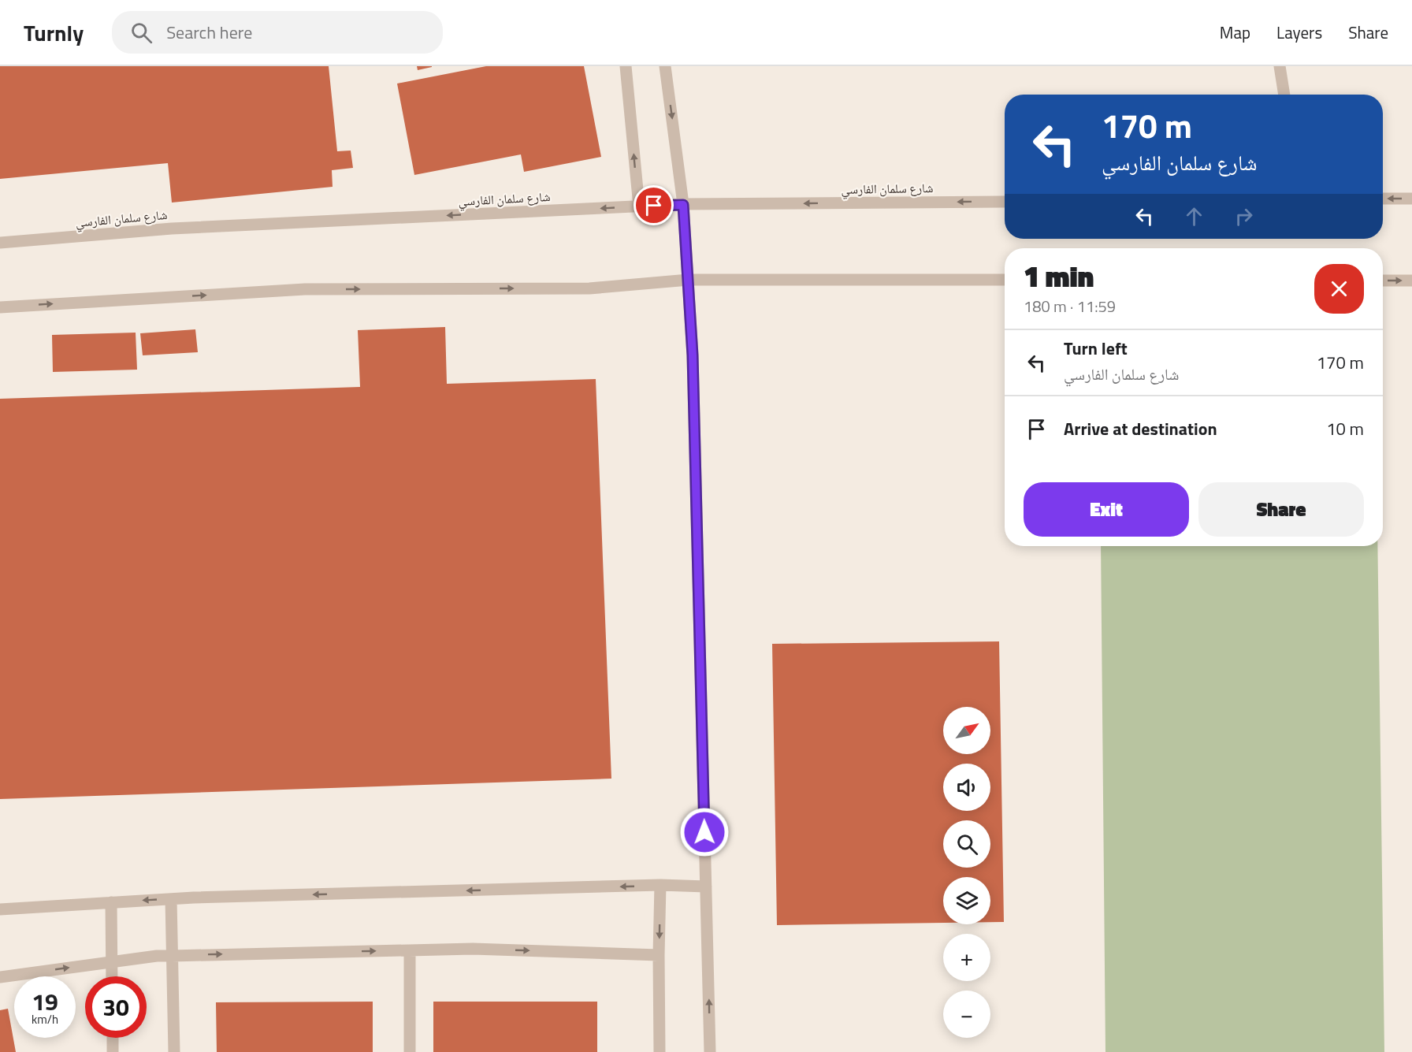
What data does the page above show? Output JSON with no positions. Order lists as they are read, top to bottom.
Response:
{
  "streets": {
    "street": ["شارع سلمان الفارسي"]
  },
  "north": "top right",
  "page": {
    "header": "Turnly",
    "search": "Search here",
    "nav": ["Map", "Layers", "Share"],
    "turn": ["170 m", "شارع سلمان الفارسي"],
    "heading": ["1 min", "180 m · 11:59"],
    "list": [
      {
        "name": "Turn left",
        "note": "شارع سلمان الفارسي",
        "value": "170 m"
      },
      {
        "name": "Arrive at destination",
        "value": "10 m"
      }
    ],
    "buttons": ["Exit", "Share"],
    "map_buttons": ["+", "−"],
    "speed": "19 km/h",
    "limit": "30"
  }
}
